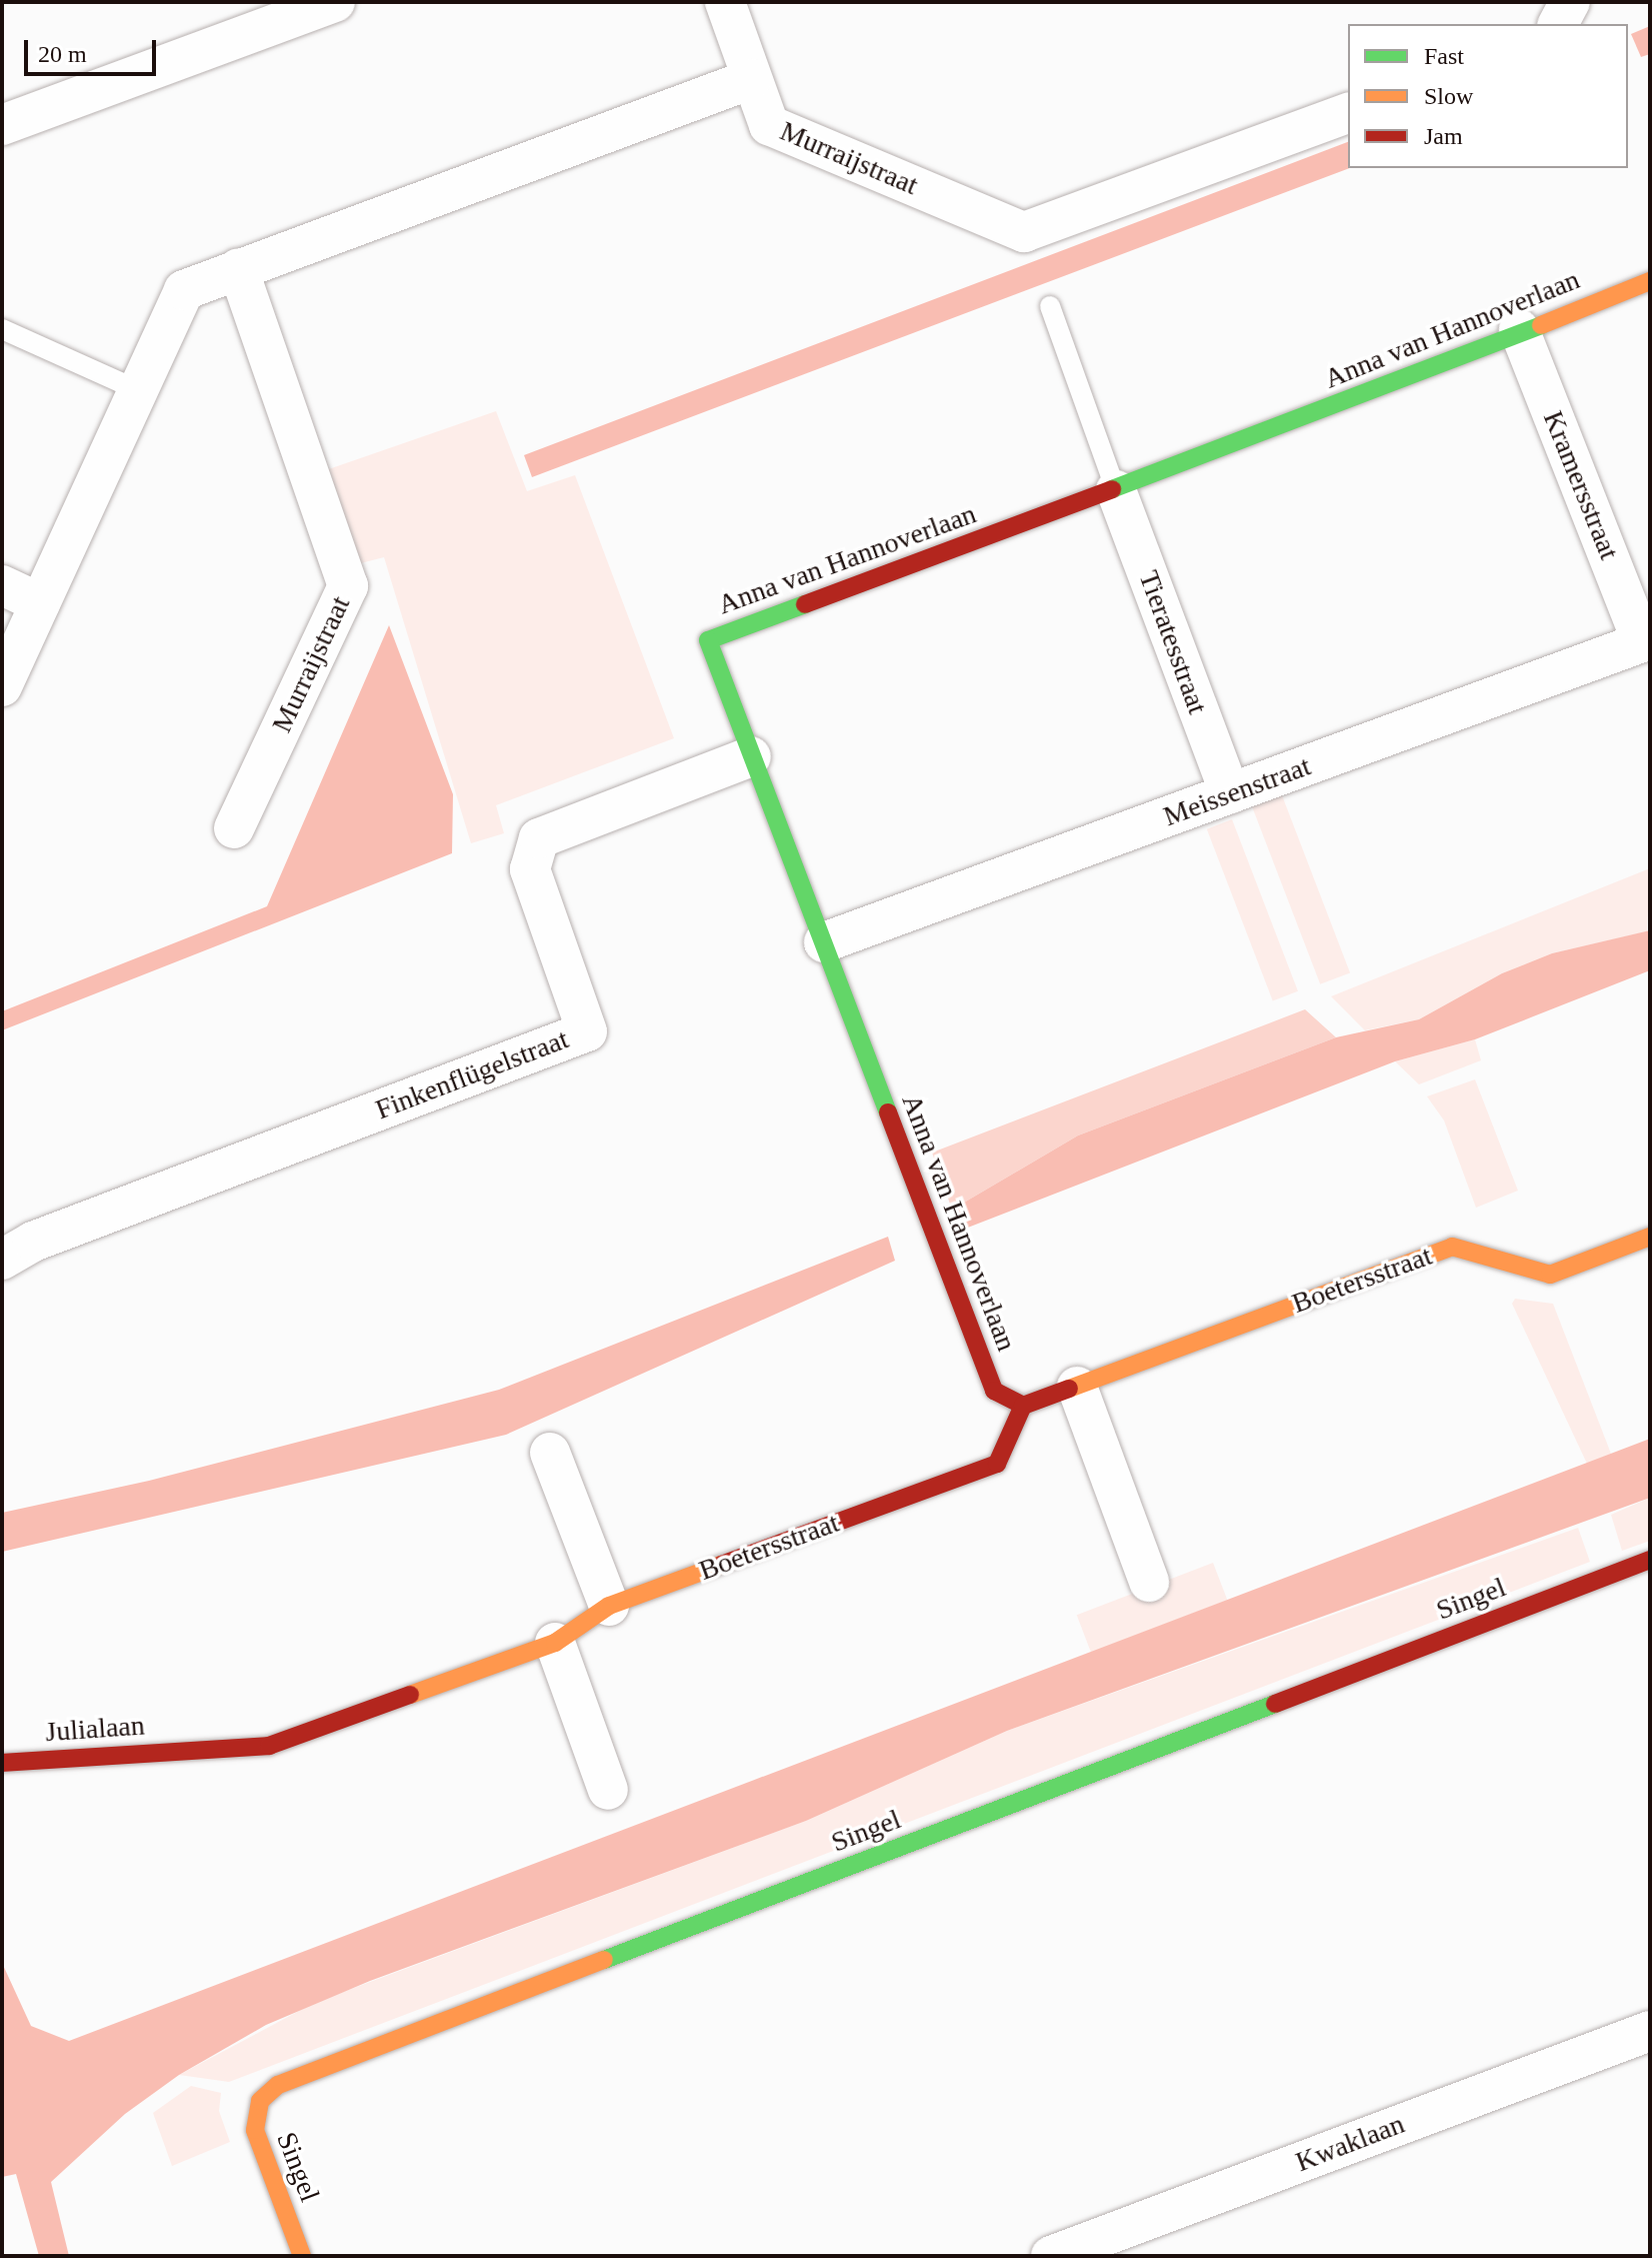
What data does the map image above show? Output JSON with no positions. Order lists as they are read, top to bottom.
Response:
{
  "streets": {
    "street": [
      "Murraijstraat",
      "Anna van Hannoverlaan",
      "Kramersstraat",
      "Tieratesstraat",
      "Meissenstraat",
      "Finkenflügelstraat",
      "Boetersstraat",
      "Singel",
      "Julialaan",
      "Kwaklaan"
    ]
  },
  "crossings": [
    ["Anna van Hannoverlaan", "Kramersstraat"],
    ["Anna van Hannoverlaan", "Tieratesstraat"],
    ["Anna van Hannoverlaan", "Meissenstraat"],
    ["Anna van Hannoverlaan", "Finkenflügelstraat"],
    ["Anna van Hannoverlaan", "Boetersstraat"],
    ["Kramersstraat", "Meissenstraat"],
    ["Tieratesstraat", "Meissenstraat"],
    ["Boetersstraat", "Julialaan"]
  ],
  "legend": ["Fast", "Slow", "Jam"],
  "scale_bar": "20 m"
}
